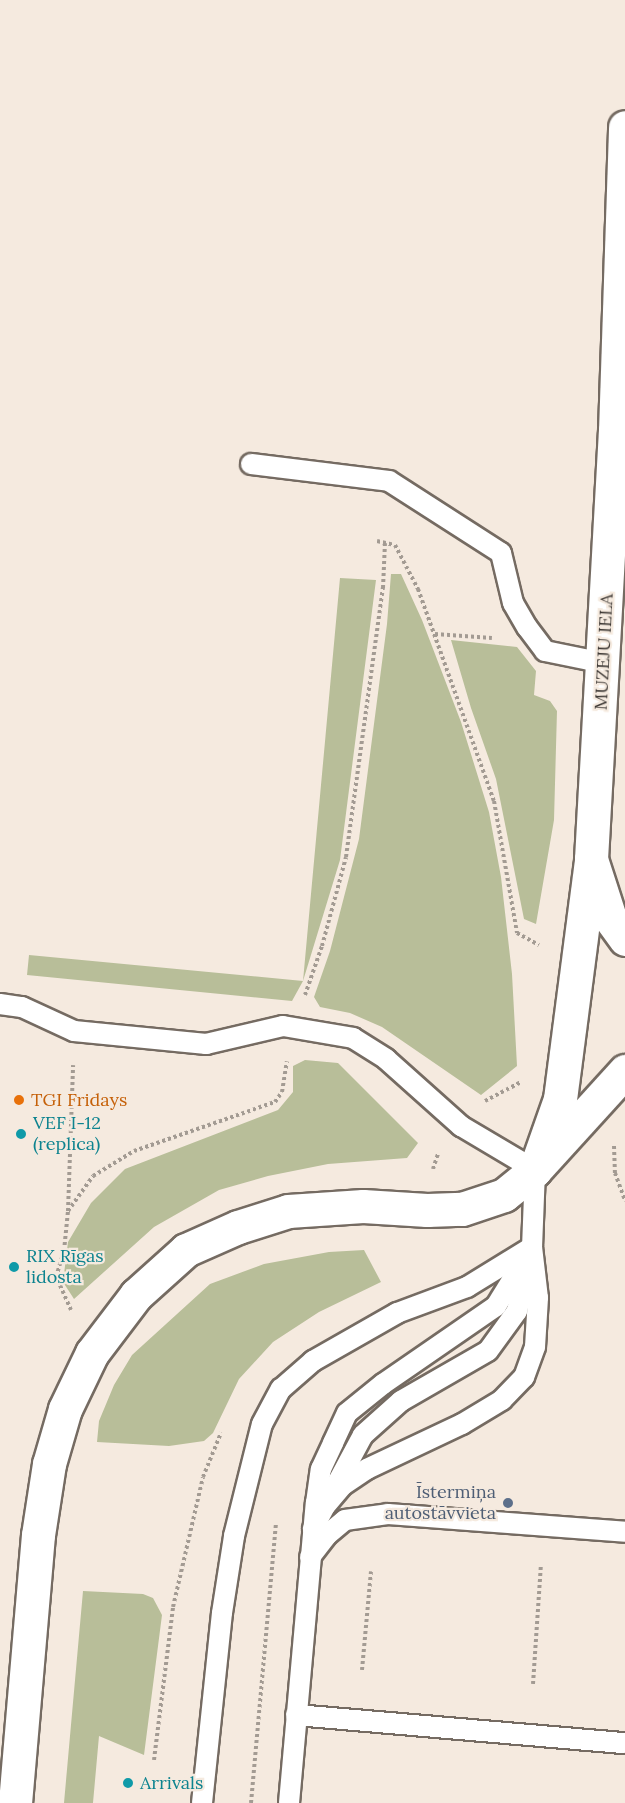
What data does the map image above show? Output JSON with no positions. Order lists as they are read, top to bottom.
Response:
{
  "streets": {
    "main road": ["MUZEJU IELA"]
  },
  "places": [
    "TGI Fridays",
    "VEF I-12 (replica)",
    "RIX Rīgas lidosta",
    "Īstermiņa autostāvvieta",
    "Arrivals"
  ]
}
